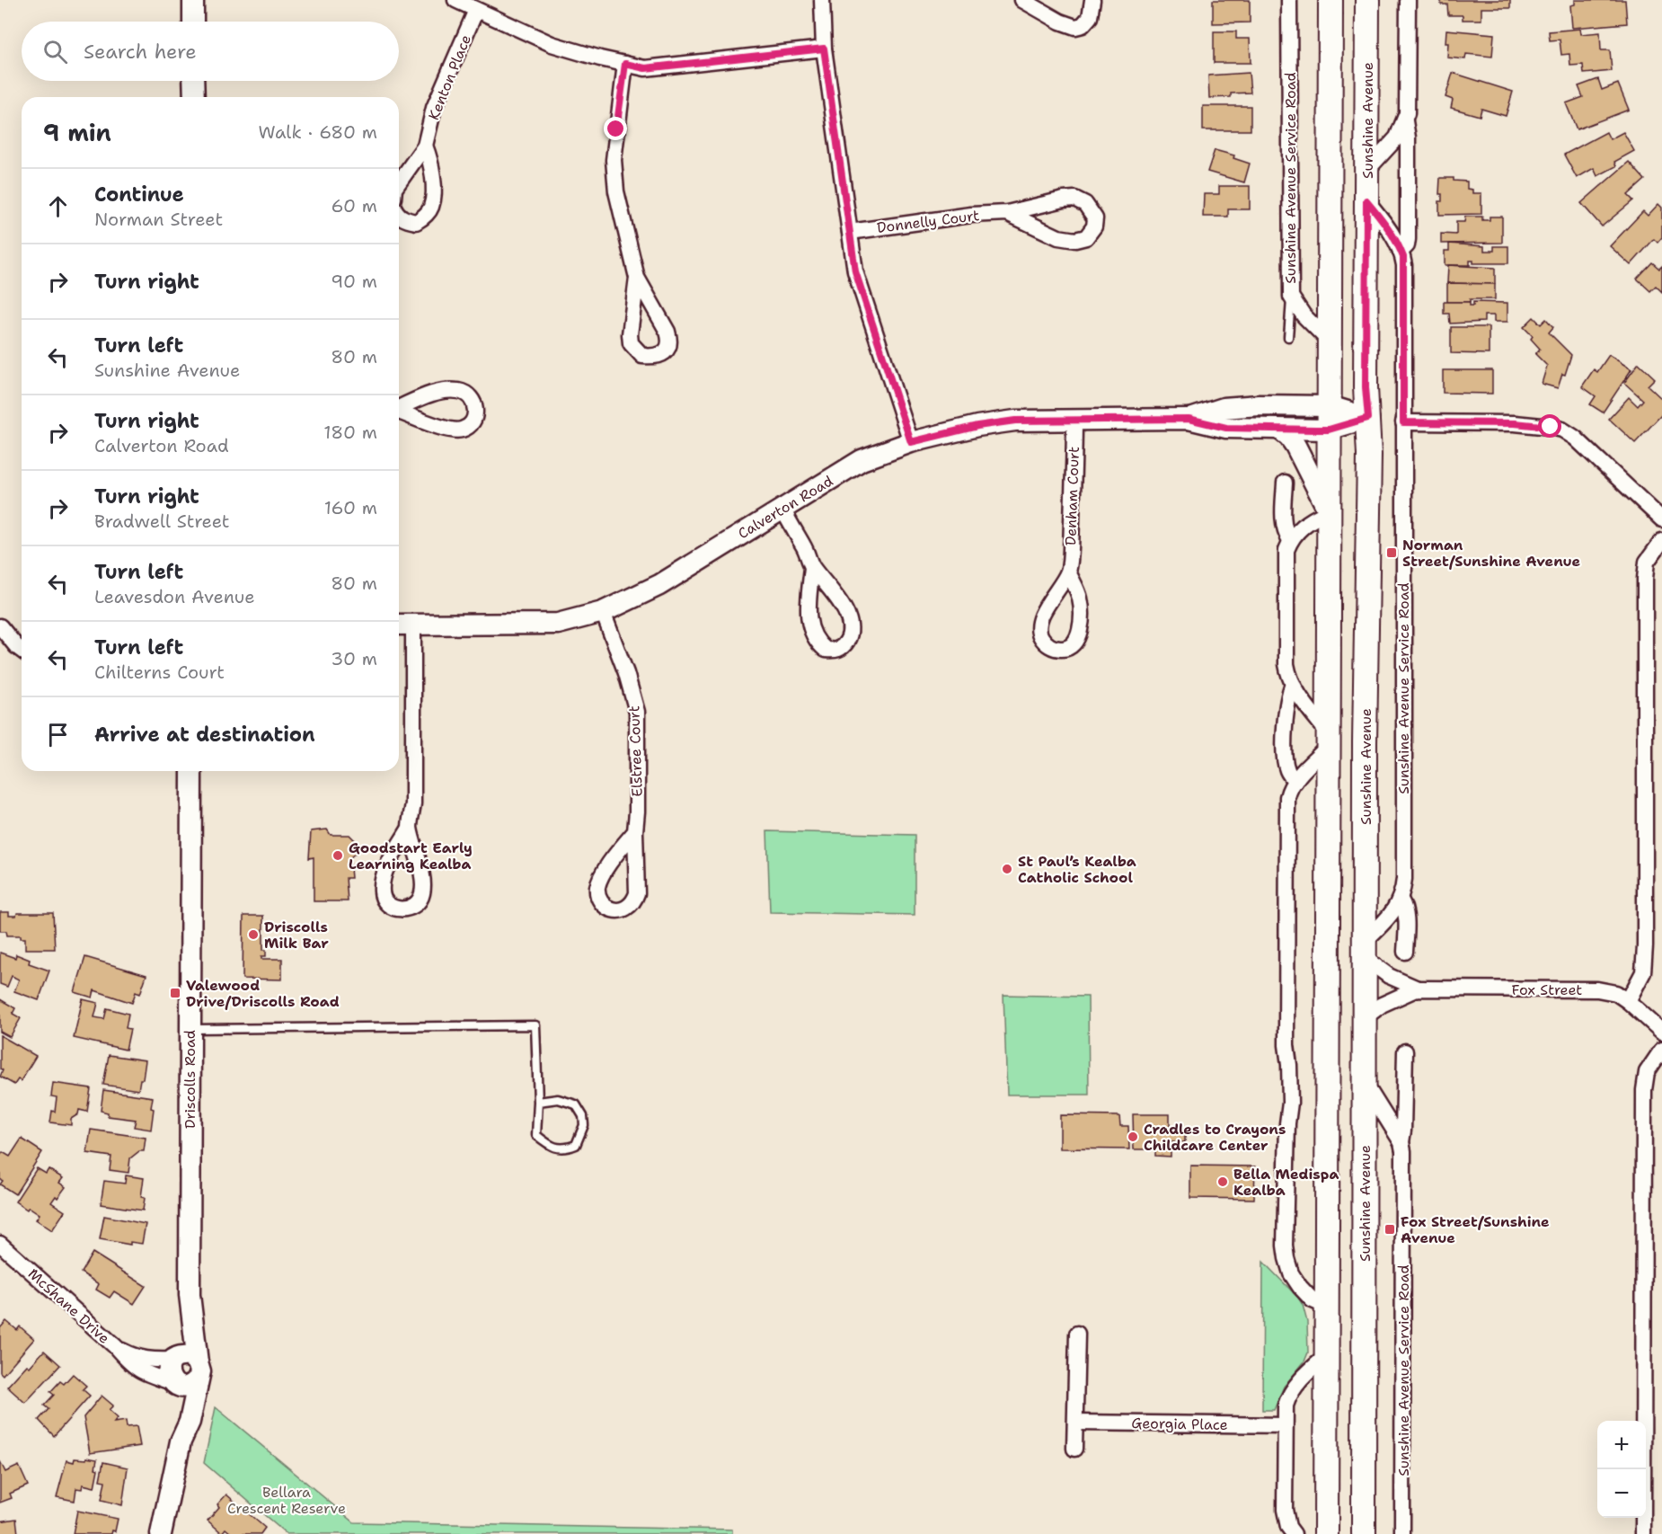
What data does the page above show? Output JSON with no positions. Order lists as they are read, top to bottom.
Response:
{
  "streets": {
    "main road": ["Sunshine Avenue"],
    "street": [
      "Kenton Place",
      "Sunshine Avenue Service Road",
      "Donnelly Court",
      "Denham Court",
      "Calverton Road",
      "Elstree Court",
      "Fox Street",
      "Driscolls Road",
      "McShane Drive",
      "Georgia Place"
    ]
  },
  "crossings": [
    ["Sunshine Avenue", "Sunshine Avenue Service Road"],
    ["Sunshine Avenue", "Calverton Road"],
    ["Sunshine Avenue", "Fox Street"],
    ["Denham Court", "Calverton Road"],
    ["Calverton Road", "Elstree Court"],
    ["Driscolls Road", "McShane Drive"]
  ],
  "parks": ["Bellara Crescent Reserve"],
  "places": {
    "transit": ["Norman Street/Sunshine Avenue", "Valewood Drive/Driscolls Road", "Fox Street/Sunshine Avenue"],
    "other": [
      "Goodstart Early Learning Kealba",
      "St Paul’s Kealba Catholic School",
      "Driscolls Milk Bar",
      "Cradles to Crayons Childcare Center",
      "Bella Medispa Kealba"
    ]
  },
  "page": {
    "search": "Search here",
    "heading": ["9 min", "Walk · 680 m"],
    "list": [
      ["Continue", "Norman Street", "60 m"],
      ["Turn right", "90 m"],
      ["Turn left", "Sunshine Avenue", "80 m"],
      ["Turn right", "Calverton Road", "180 m"],
      ["Turn right", "Bradwell Street", "160 m"],
      ["Turn left", "Leavesdon Avenue", "80 m"],
      ["Turn left", "Chilterns Court", "30 m"],
      "Arrive at destination"
    ],
    "map_buttons": ["+", "−"]
  }
}
